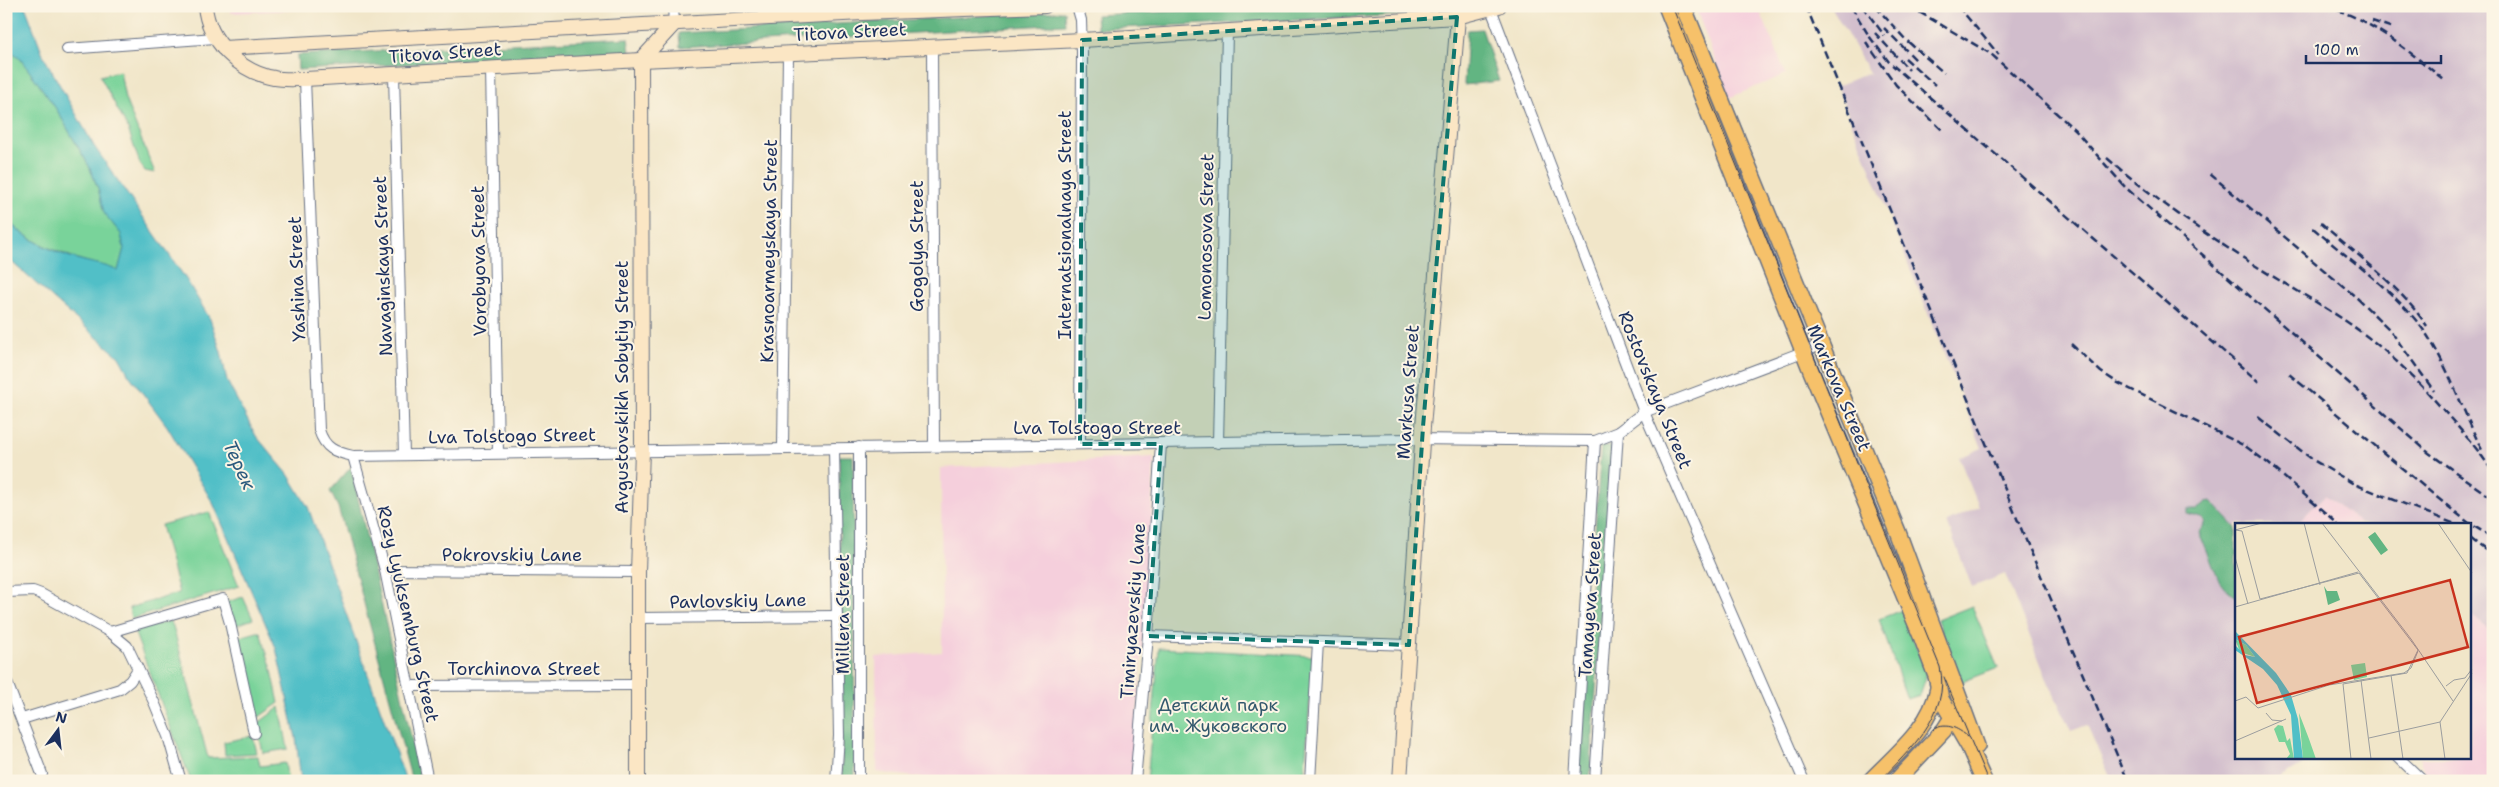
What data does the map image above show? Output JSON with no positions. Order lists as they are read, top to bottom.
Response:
{
  "streets": {
    "main road": ["Markova Street"],
    "street": [
      "Titova Street",
      "Internatsionalnaya Street",
      "Lomonosova Street",
      "Gogolya Street",
      "Krasnoarmeyskaya Street",
      "Vorobyova Street",
      "Navaginskaya Street",
      "Yashina Street",
      "Avgustovskikh Sobytiy Street",
      "Rostovskaya Street",
      "Markusa Street",
      "Lva Tolstogo Street",
      "Pokrovskiy Lane",
      "Pavlovskiy Lane",
      "Tamayeva Street",
      "Timiryazevskiy Lane",
      "Rozy Lyuksemburg Street",
      "Millera Street",
      "Torchinova Street"
    ]
  },
  "crossings": [
    ["Titova Street", "Internatsionalnaya Street"],
    ["Titova Street", "Lomonosova Street"],
    ["Titova Street", "Gogolya Street"],
    ["Titova Street", "Krasnoarmeyskaya Street"],
    ["Titova Street", "Vorobyova Street"],
    ["Titova Street", "Navaginskaya Street"],
    ["Titova Street", "Yashina Street"],
    ["Titova Street", "Avgustovskikh Sobytiy Street"],
    ["Titova Street", "Rostovskaya Street"],
    ["Titova Street", "Markusa Street"],
    ["Internatsionalnaya Street", "Lva Tolstogo Street"],
    ["Lomonosova Street", "Lva Tolstogo Street"],
    ["Gogolya Street", "Lva Tolstogo Street"],
    ["Krasnoarmeyskaya Street", "Lva Tolstogo Street"],
    ["Vorobyova Street", "Lva Tolstogo Street"],
    ["Navaginskaya Street", "Lva Tolstogo Street"],
    ["Yashina Street", "Lva Tolstogo Street"],
    ["Yashina Street", "Rozy Lyuksemburg Street"],
    ["Avgustovskikh Sobytiy Street", "Lva Tolstogo Street"],
    ["Avgustovskikh Sobytiy Street", "Pokrovskiy Lane"],
    ["Avgustovskikh Sobytiy Street", "Pavlovskiy Lane"],
    ["Avgustovskikh Sobytiy Street", "Torchinova Street"],
    ["Markova Street", "Lva Tolstogo Street"],
    ["Rostovskaya Street", "Lva Tolstogo Street"],
    ["Markusa Street", "Lva Tolstogo Street"],
    ["Lva Tolstogo Street", "Tamayeva Street"],
    ["Lva Tolstogo Street", "Timiryazevskiy Lane"],
    ["Lva Tolstogo Street", "Rozy Lyuksemburg Street"],
    ["Lva Tolstogo Street", "Millera Street"],
    ["Pokrovskiy Lane", "Rozy Lyuksemburg Street"],
    ["Pavlovskiy Lane", "Millera Street"],
    ["Rozy Lyuksemburg Street", "Torchinova Street"]
  ],
  "water": ["Терек"],
  "parks": ["Детский парк им. Жуковского"],
  "scale_bar": "100 m",
  "north": "top"
}
